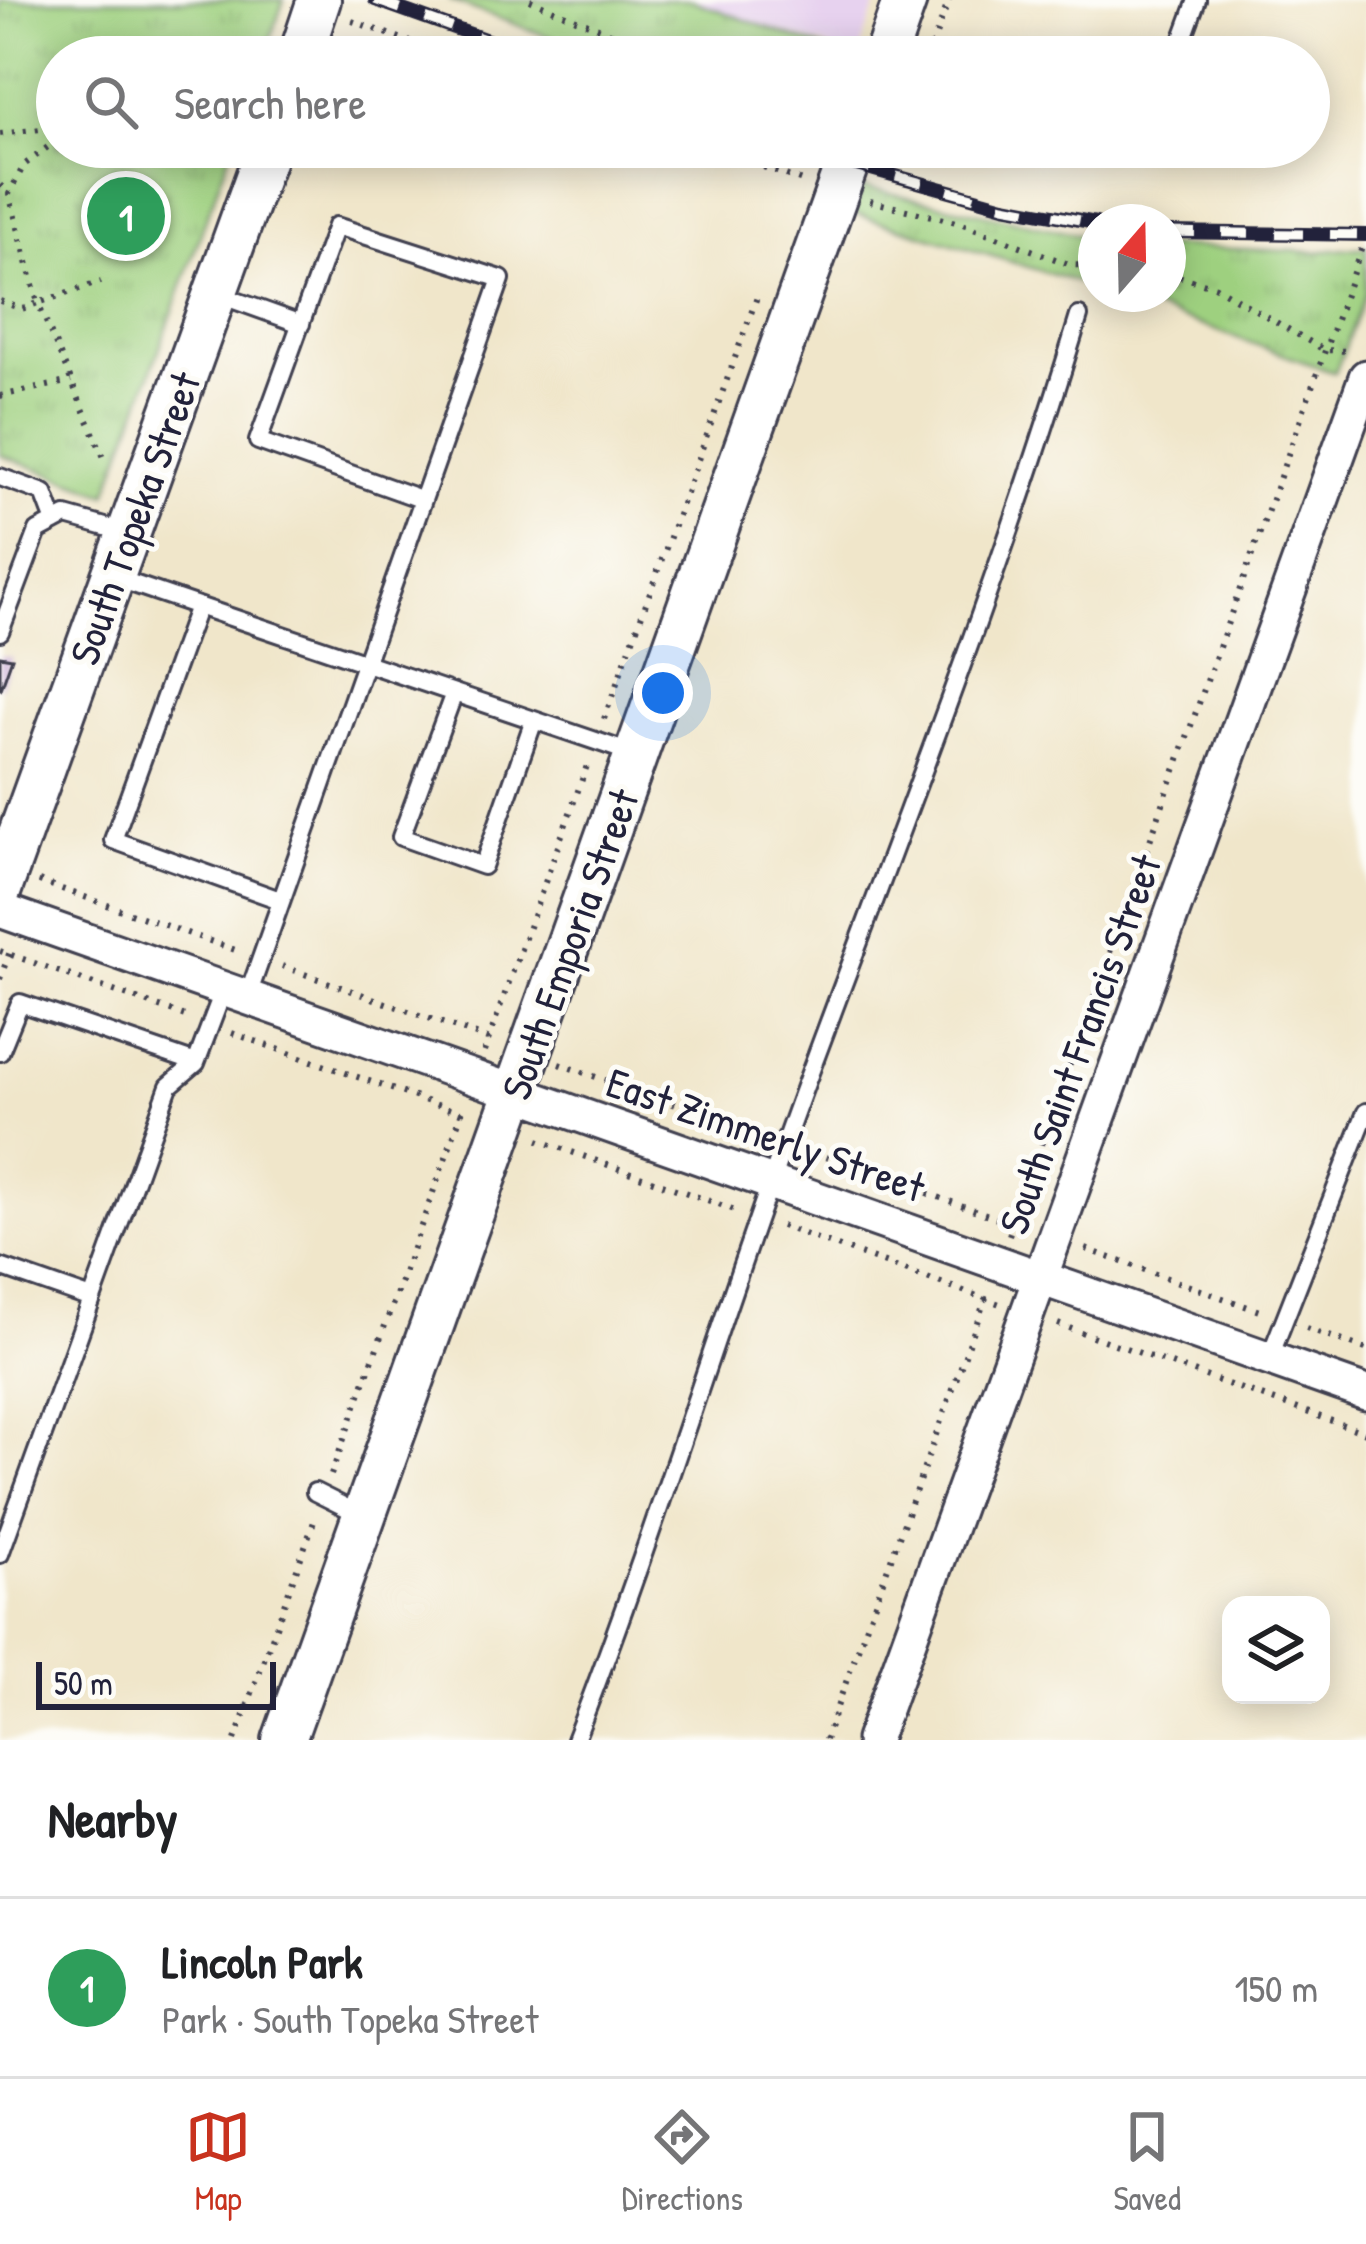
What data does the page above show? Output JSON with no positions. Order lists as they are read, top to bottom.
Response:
{
  "streets": {
    "street": [
      "South Topeka Street",
      "South Emporia Street",
      "South Saint Francis Street",
      "East Zimmerly Street"
    ]
  },
  "crossings": [
    ["South Emporia Street", "East Zimmerly Street"],
    ["South Saint Francis Street", "East Zimmerly Street"]
  ],
  "scale_bar": "50 m",
  "north": "top",
  "page": {
    "search": "Search here",
    "pins": "1",
    "scale": "50 m",
    "heading": "Nearby",
    "list": [
      {
        "mark": "1",
        "name": "Lincoln Park",
        "note": "Park · South Topeka Street",
        "value": "150 m"
      }
    ],
    "nav": ["Map", "Directions", "Saved"]
  }
}
